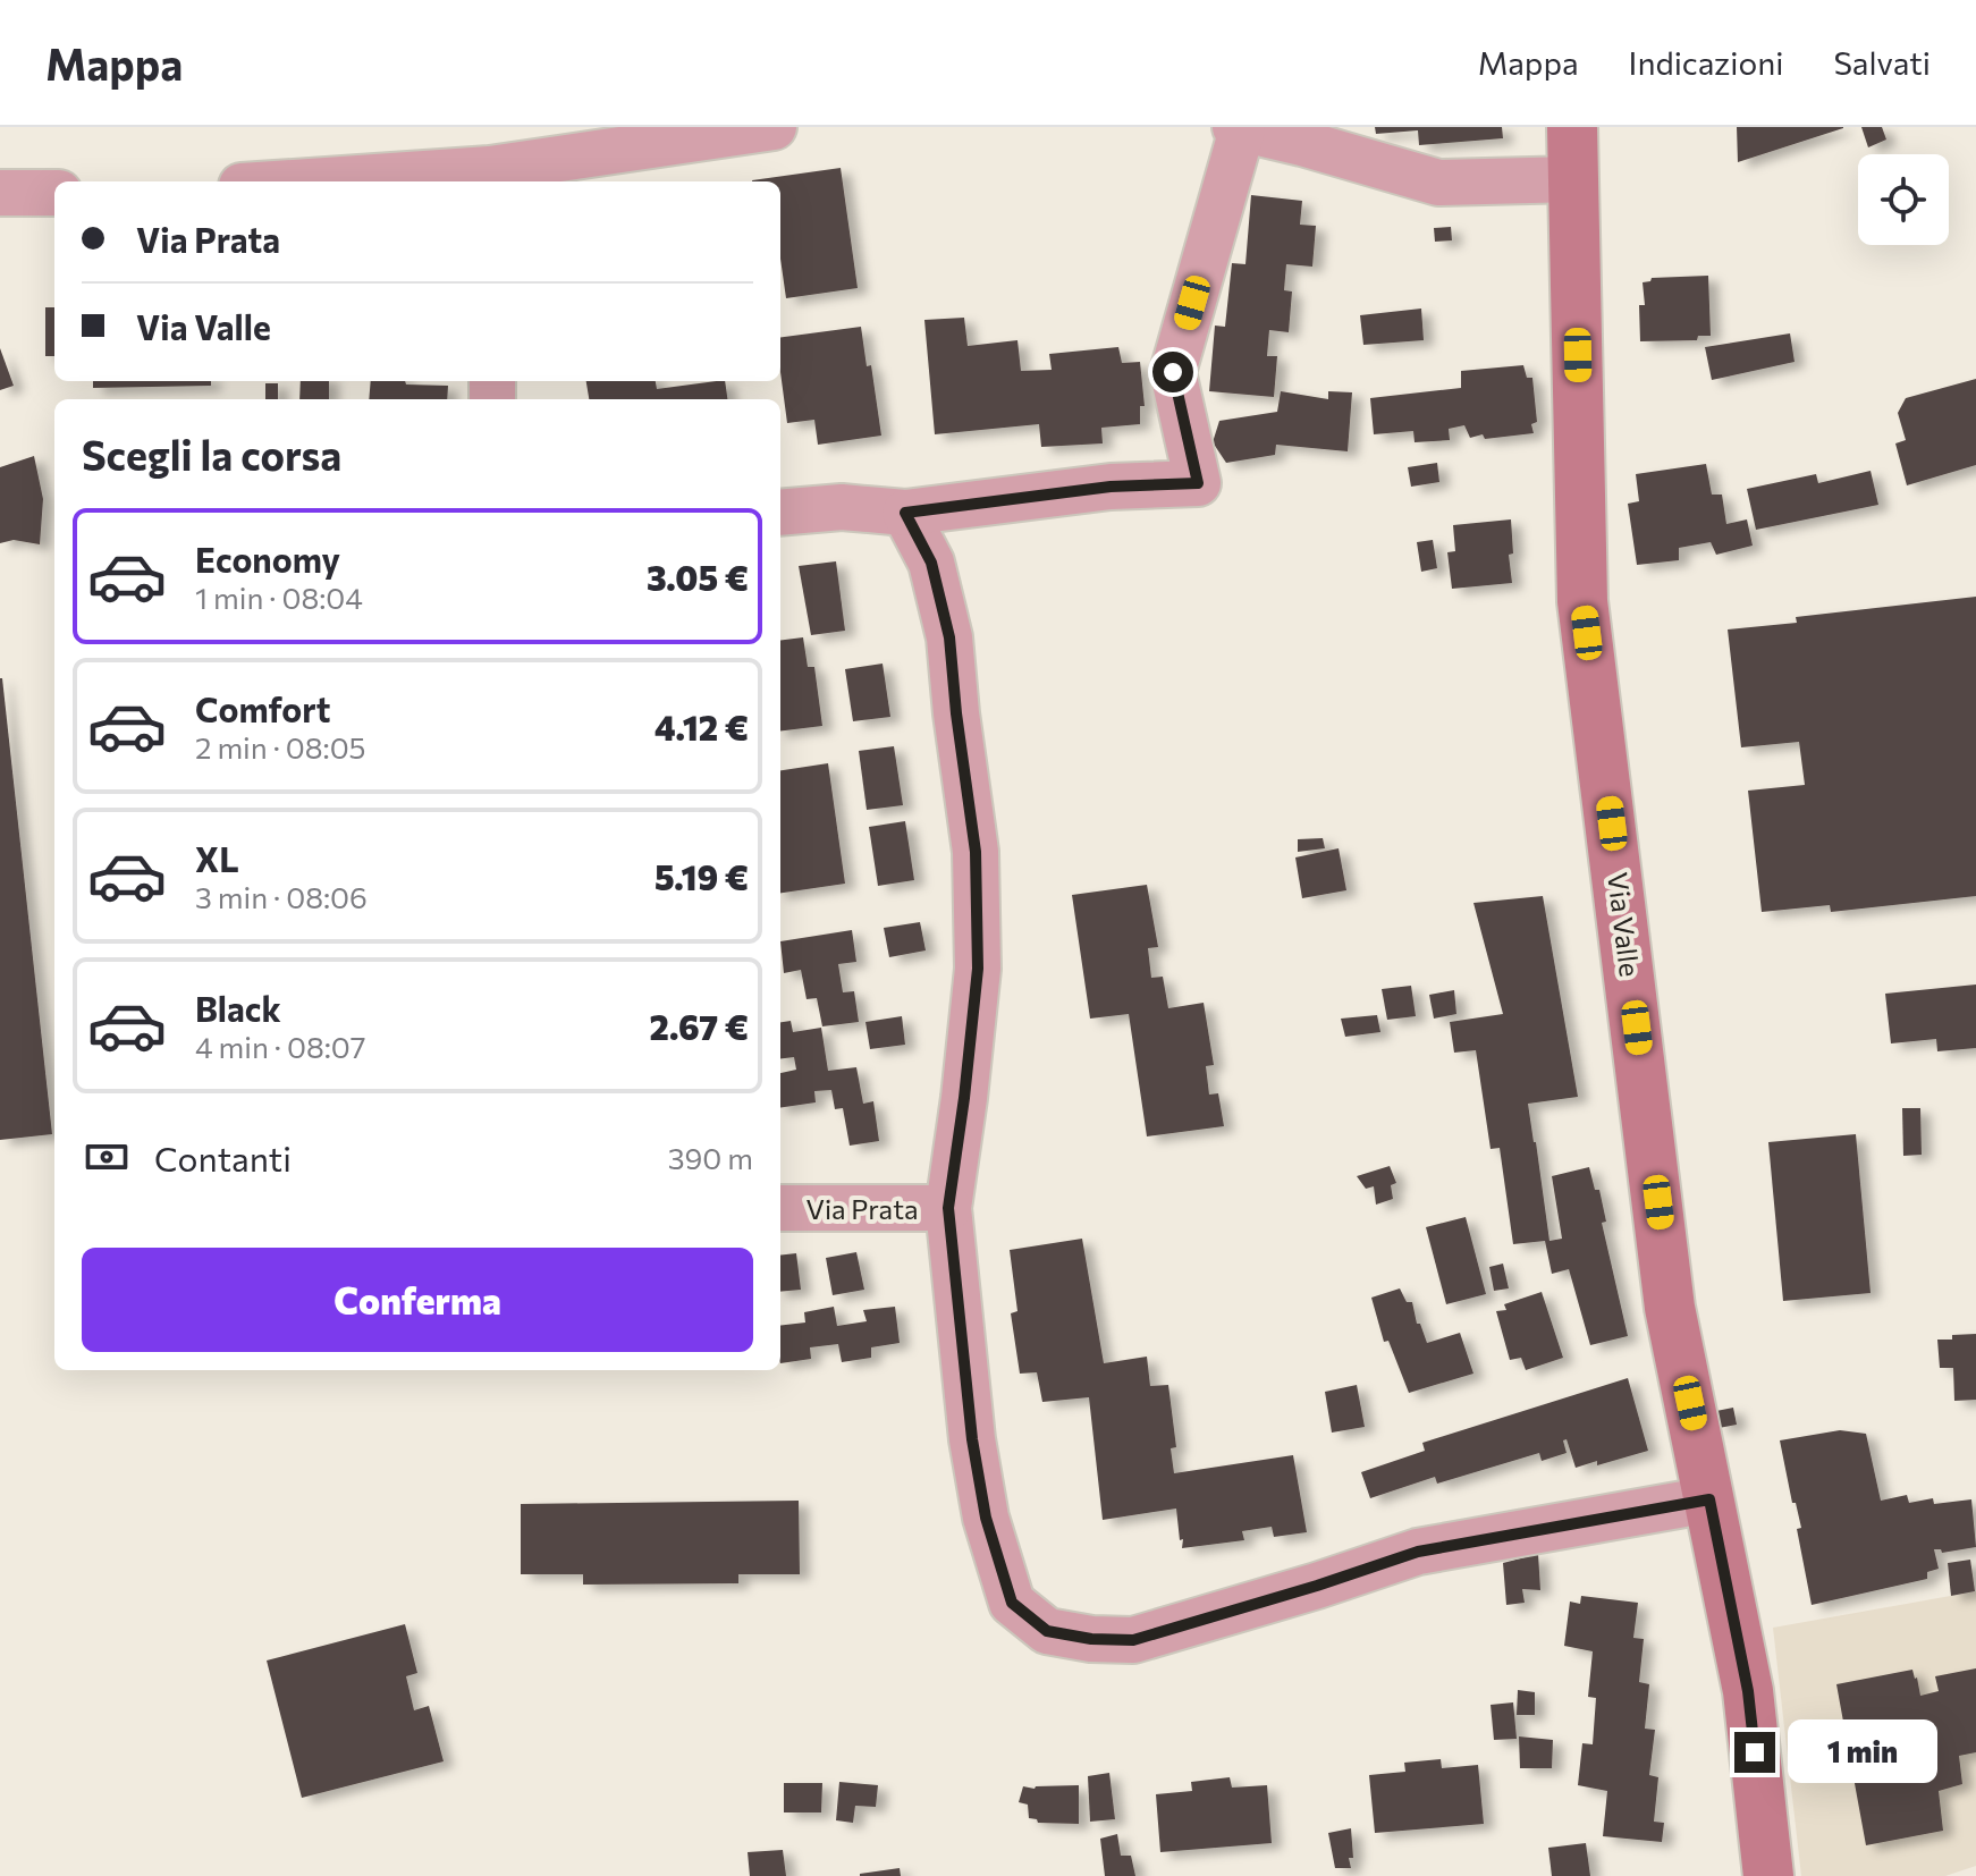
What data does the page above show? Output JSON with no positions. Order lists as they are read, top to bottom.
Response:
{
  "streets": {
    "street": ["Via Valle", "Via Prata"]
  },
  "page": {
    "header": "Mappa",
    "nav": ["Mappa", "Indicazioni", "Salvati"],
    "banner": ["Via Prata", "Via Valle"],
    "heading": "Scegli la corsa",
    "list": [
      {
        "name": "Economy",
        "note": "1 min · 08:04",
        "value": "3.05 €"
      },
      {
        "name": "Comfort",
        "note": "2 min · 08:05",
        "value": "4.12 €"
      },
      {
        "name": "XL",
        "note": "3 min · 08:06",
        "value": "5.19 €"
      },
      {
        "name": "Black",
        "note": "4 min · 08:07",
        "value": "2.67 €"
      }
    ],
    "pay": ["Contanti", "390 m"],
    "buttons": "Conferma",
    "bubble": "1 min"
  }
}
